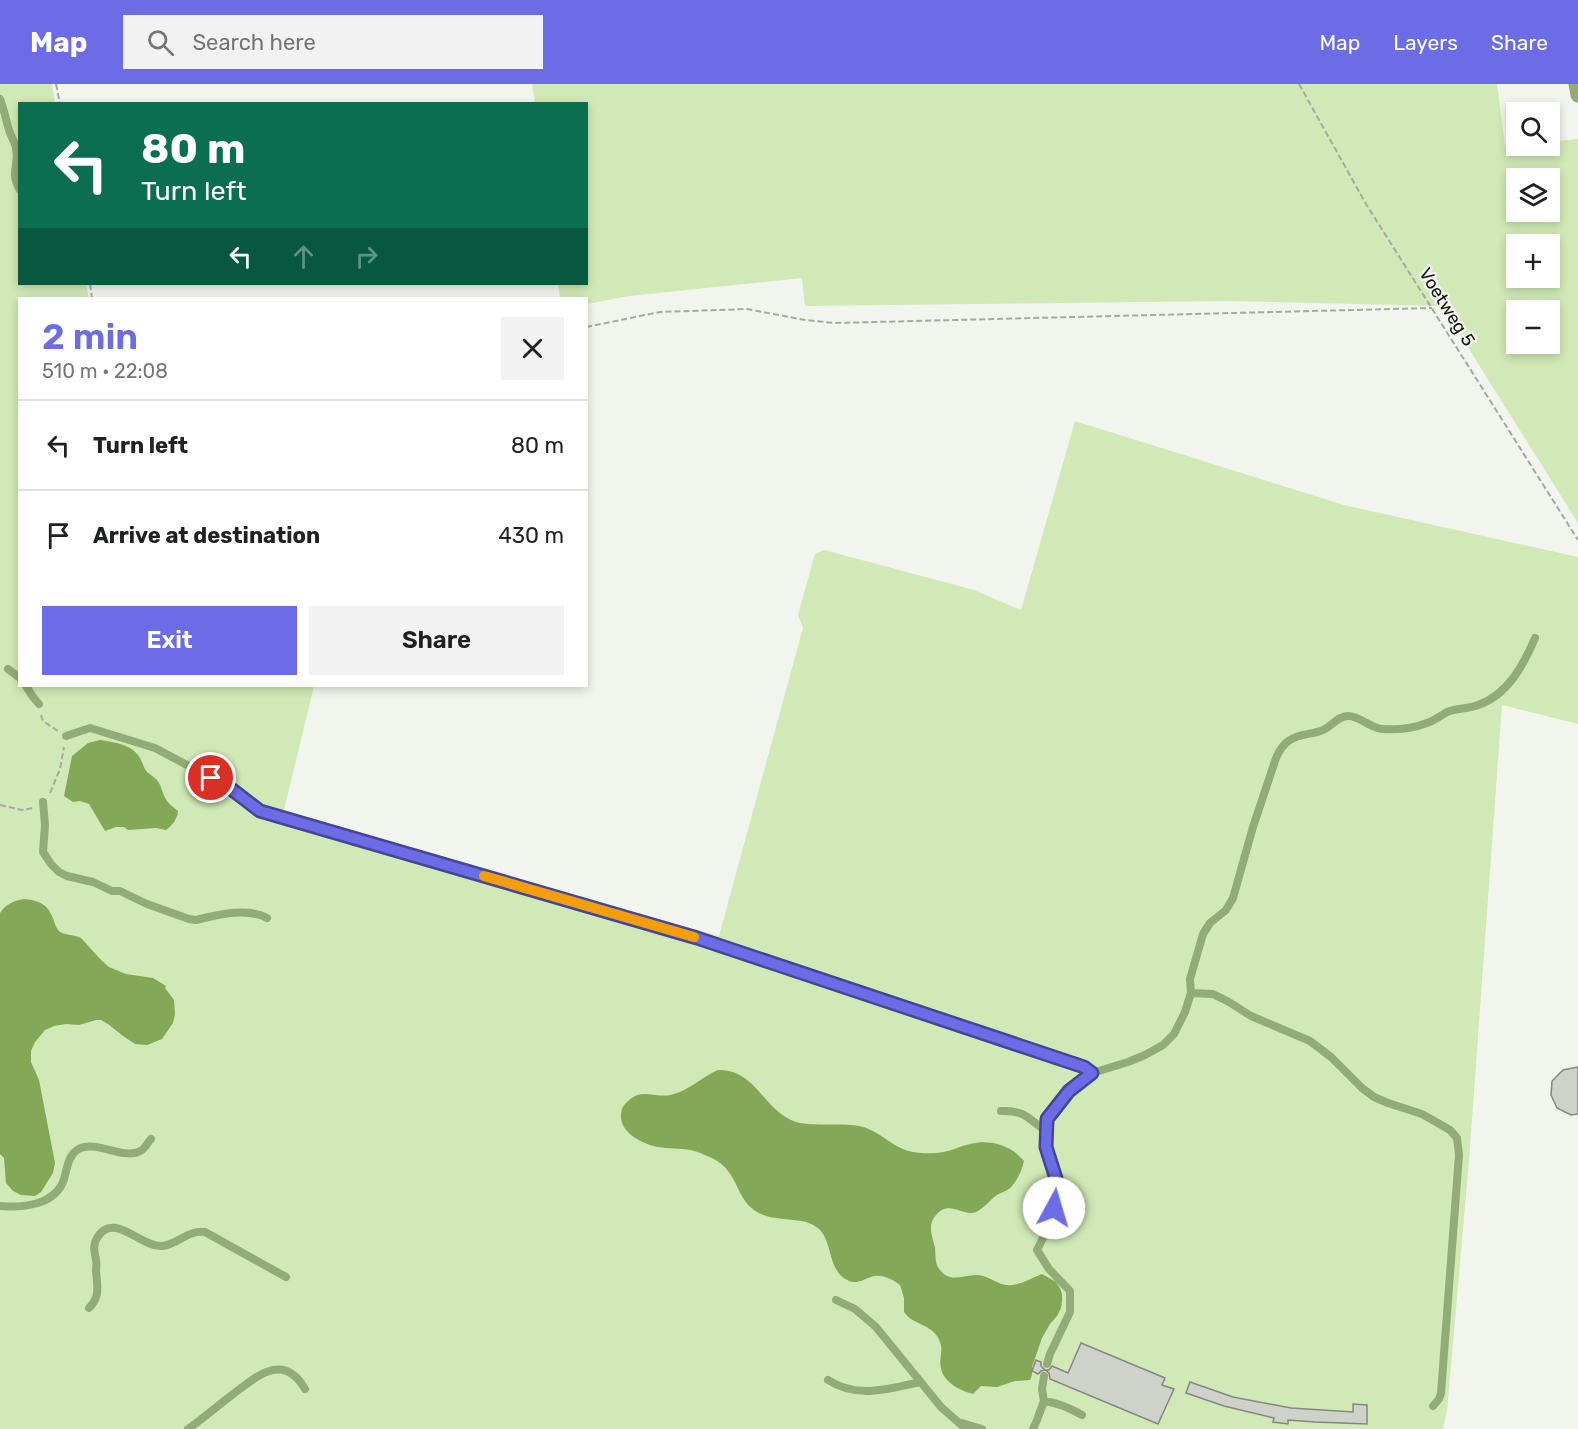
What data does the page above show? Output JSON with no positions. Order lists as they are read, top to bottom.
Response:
{
  "streets": {
    "path": ["Voetweg 5"]
  },
  "page": {
    "header": "Map",
    "search": "Search here",
    "nav": ["Map", "Layers", "Share"],
    "map_buttons": ["+", "−"],
    "turn": ["80 m", "Turn left"],
    "heading": ["2 min", "510 m · 22:08"],
    "list": [
      {
        "name": "Turn left",
        "value": "80 m"
      },
      {
        "name": "Arrive at destination",
        "value": "430 m"
      }
    ],
    "buttons": ["Exit", "Share"]
  }
}
